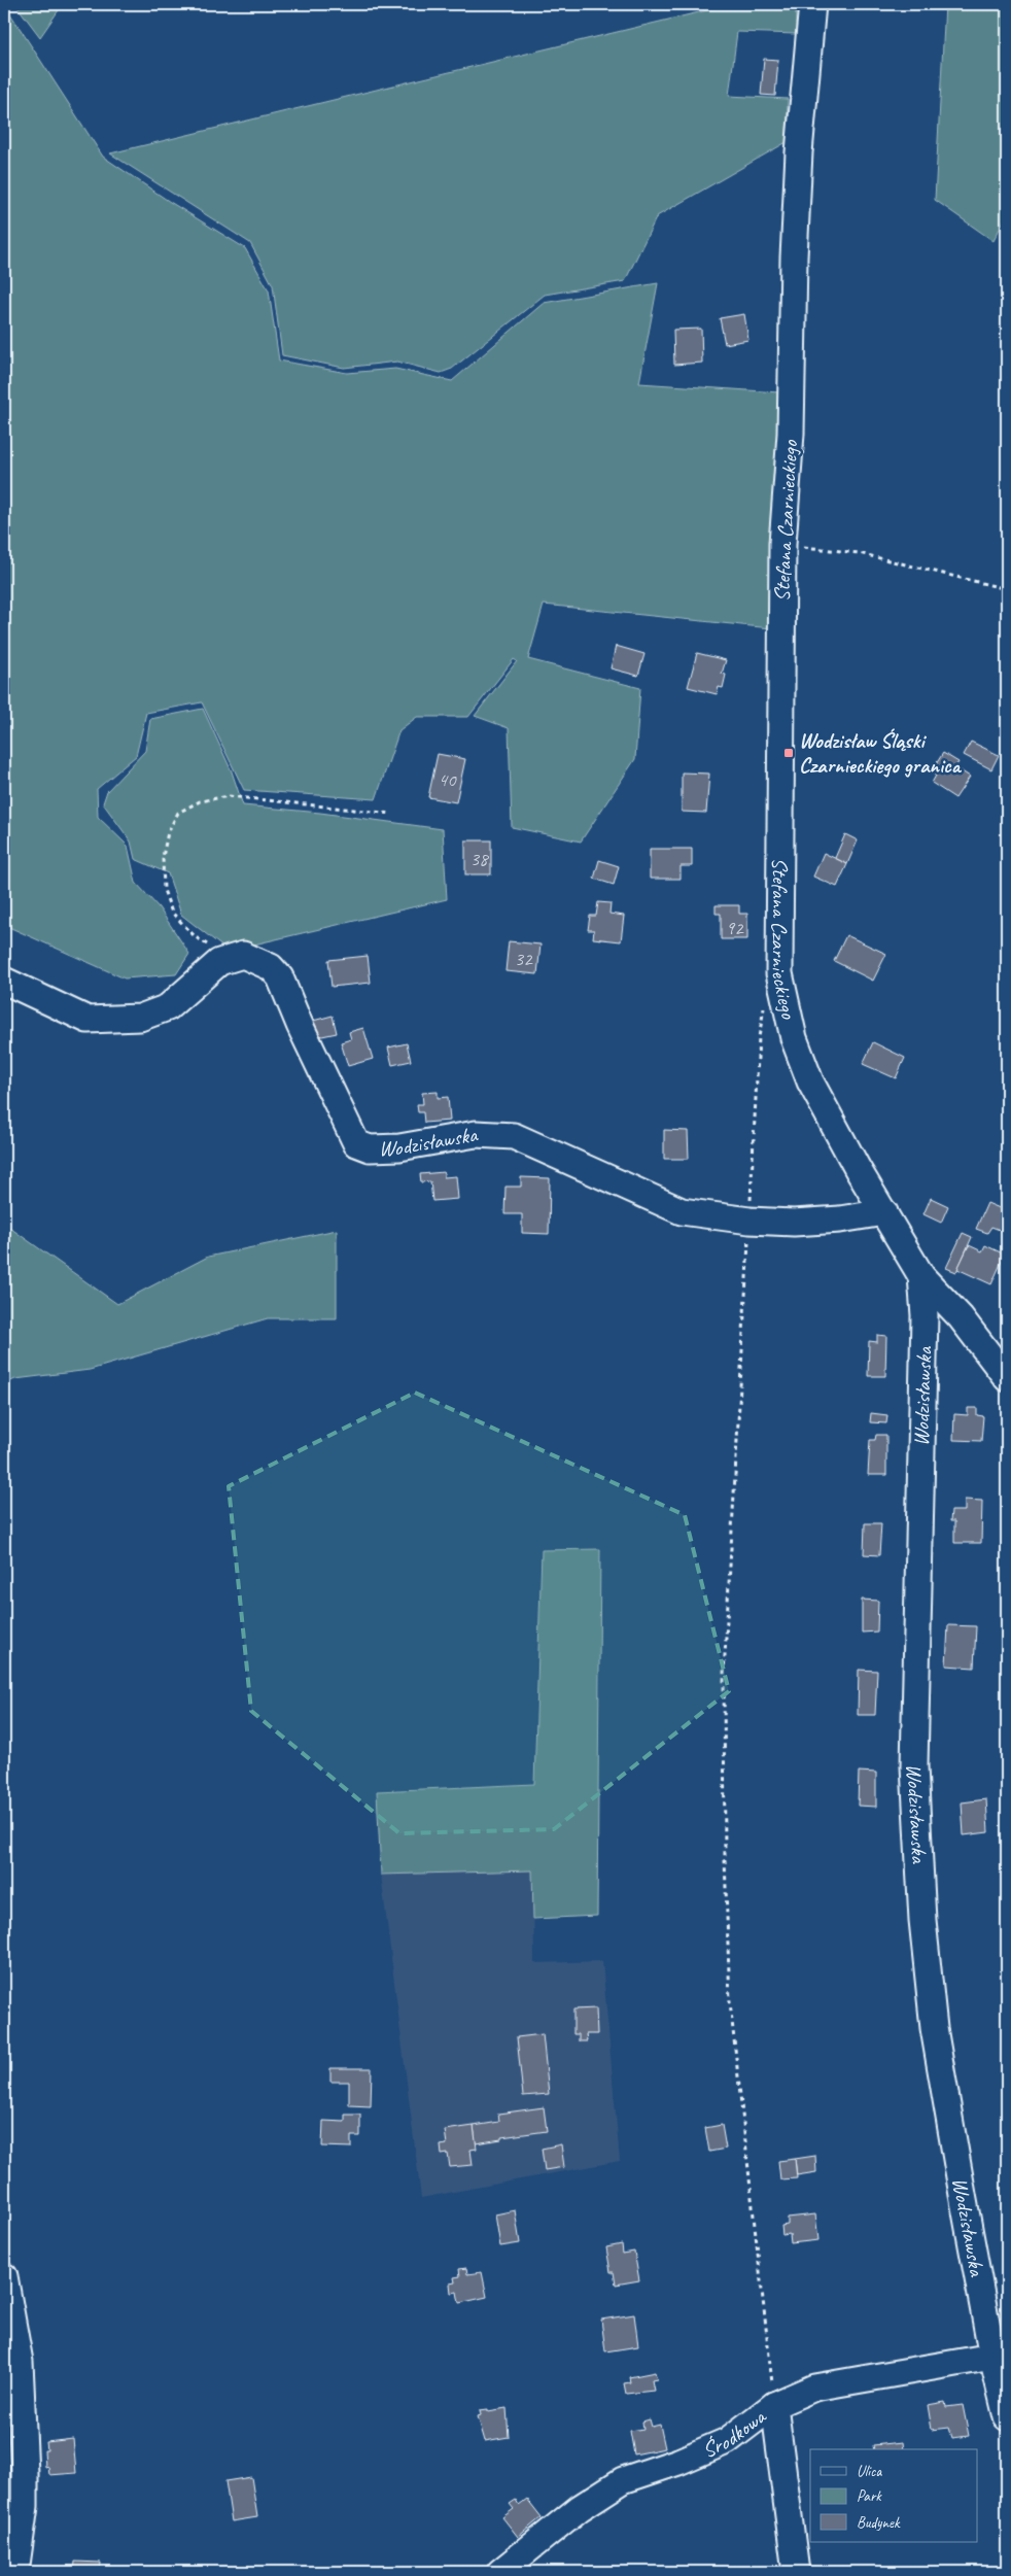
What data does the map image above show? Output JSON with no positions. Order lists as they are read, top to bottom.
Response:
{
  "streets": {
    "street": ["Stefana Czarnieckiego", "Wodzisławska", "Środkowa"]
  },
  "crossings": [
    ["Stefana Czarnieckiego", "Wodzisławska"],
    ["Wodzisławska", "Środkowa"]
  ],
  "places": {
    "transit": ["Wodzisław Śląski Czarnieckiego granica"]
  },
  "house_numbers": [
    "40",
    "38",
    "92",
    "32"
  ],
  "legend": ["Ulica", "Park", "Budynek"]
}
